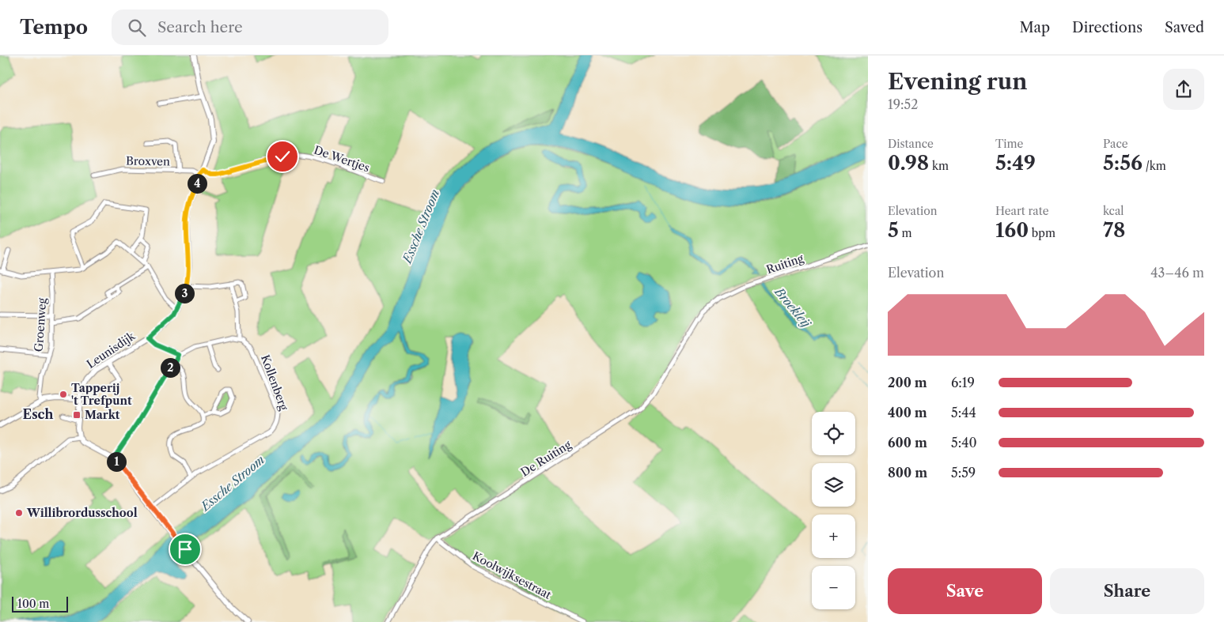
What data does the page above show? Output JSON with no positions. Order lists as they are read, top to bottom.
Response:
{
  "streets": {
    "street": [
      "De Wertjes",
      "Broxven",
      "Ruiting",
      "Groenweg",
      "Leunisdijk",
      "Kollenberg",
      "De Ruiting",
      "Koolwijksestraat"
    ]
  },
  "crossings": [
    ["De Wertjes", "Leunisdijk"],
    ["Broxven", "Leunisdijk"],
    ["Ruiting", "De Ruiting"],
    ["De Ruiting", "Koolwijksestraat"]
  ],
  "districts": ["Esch"],
  "water": ["Essche Stroom", "Broekleij"],
  "places": {
    "other": ["Tapperij 't Trefpunt", "Willibrordusschool"],
    "transit": ["Markt"]
  },
  "scale_bar": "100 m",
  "page": {
    "header": "Tempo",
    "search": "Search here",
    "nav": ["Map", "Directions", "Saved"],
    "heading": ["Evening run", "19:52"],
    "stats": [
      ["Distance", "0.98 km"],
      ["Time", "5:49"],
      ["Pace", "5:56 /km"],
      ["Elevation", "5 m"],
      ["Heart rate", "160 bpm"],
      ["kcal", "78"]
    ],
    "pins": [
      "4",
      "3",
      "2",
      "1"
    ],
    "chart": ["Elevation", "43–46 m"],
    "list": [
      {
        "name": "200 m",
        "note": "6:19"
      },
      {
        "name": "400 m",
        "note": "5:44"
      },
      {
        "name": "600 m",
        "note": "5:40"
      },
      {
        "name": "800 m",
        "note": "5:59"
      }
    ],
    "map_buttons": ["+", "−"],
    "buttons": ["Save", "Share"],
    "scale": "100 m"
  }
}
